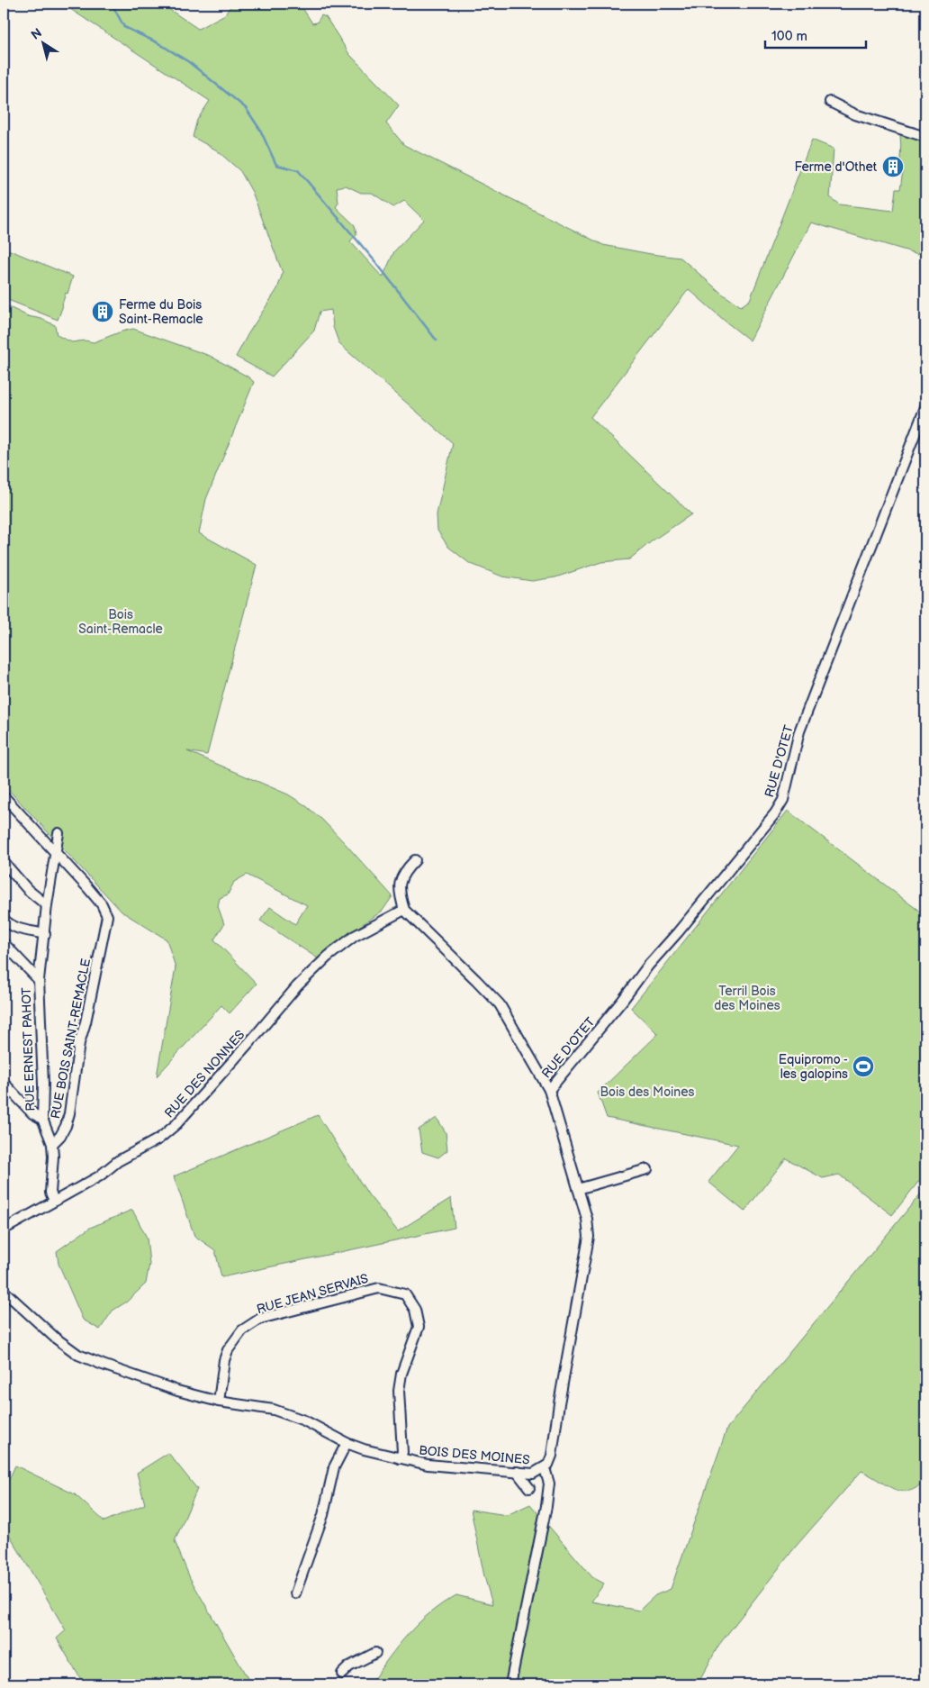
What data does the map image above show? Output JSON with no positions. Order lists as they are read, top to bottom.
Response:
{
  "streets": {
    "street": [
      "RUE D'OTET",
      "RUE BOIS SAINT-REMACLE",
      "RUE ERNEST PAHOT",
      "RUE DES NONNES",
      "RUE JEAN SERVAIS",
      "BOIS DES MOINES"
    ]
  },
  "crossings": [
    ["RUE D'OTET", "BOIS DES MOINES"],
    ["RUE BOIS SAINT-REMACLE", "RUE ERNEST PAHOT"],
    ["RUE DES NONNES", "BOIS DES MOINES"],
    ["RUE JEAN SERVAIS", "BOIS DES MOINES"]
  ],
  "parks": ["Bois Saint-Remacle", "Terril Bois des Moines", "Bois des Moines"],
  "places": {
    "building": ["Ferme d'Othet", "Ferme du Bois Saint-Remacle"],
    "sports": ["Equipromo - les galopins"]
  },
  "scale_bar": "100 m",
  "north": "top left"
}
